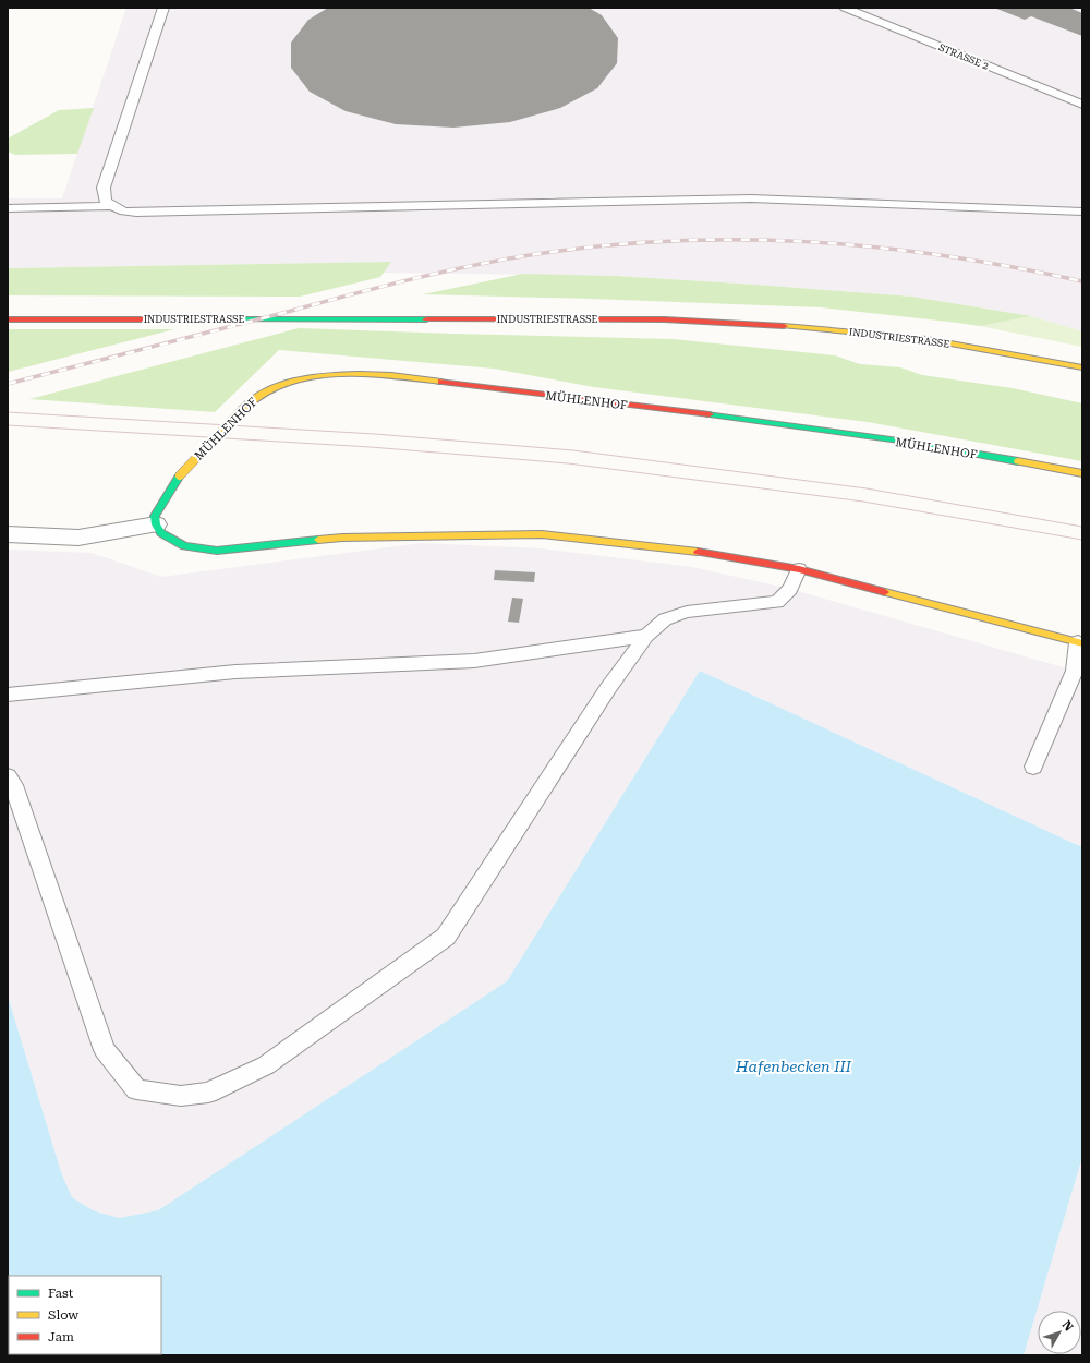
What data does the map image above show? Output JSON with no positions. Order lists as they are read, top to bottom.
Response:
{
  "streets": {
    "street": ["INDUSTRIESTRASSE", "MÜHLENHOF"],
    "lane": ["STRASSE 2"]
  },
  "water": ["Hafenbecken III"],
  "legend": ["Fast", "Slow", "Jam"],
  "north": "top right"
}
